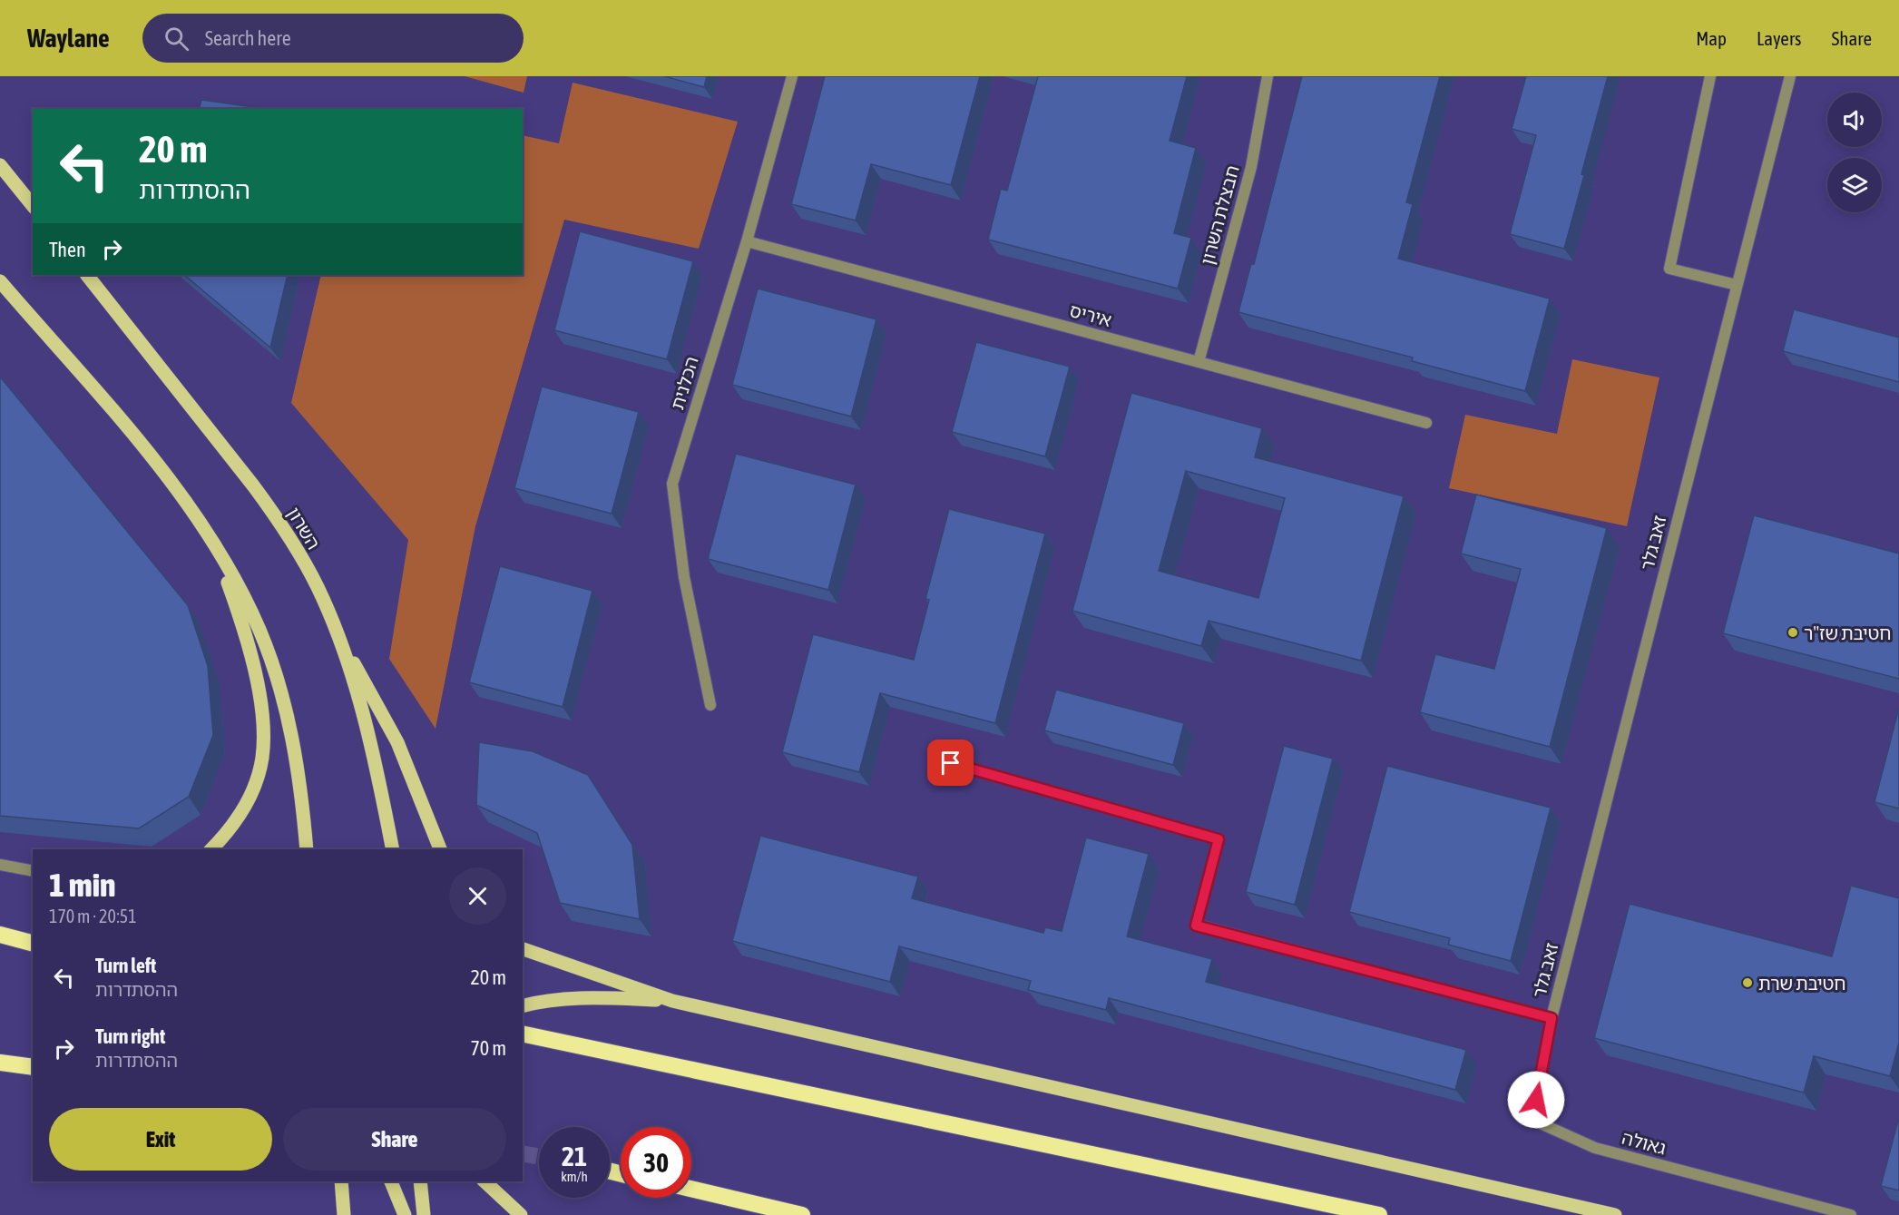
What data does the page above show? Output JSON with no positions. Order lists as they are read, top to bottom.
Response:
{
  "streets": {
    "main road": ["השרון"],
    "street": [
      "חבצלת השרון",
      "איריס",
      "הכלנית",
      "זאב גלר",
      "גאולה"
    ]
  },
  "crossings": [
    ["חבצלת השרון", "איריס"],
    ["איריס", "הכלנית"],
    ["זאב גלר", "גאולה"]
  ],
  "places": ["חטיבת שז\"ר", "חטיבת שרת"],
  "page": {
    "header": "Waylane",
    "search": "Search here",
    "nav": ["Map", "Layers", "Share"],
    "turn": ["20 m", "ההסתדרות"],
    "then": "Then",
    "heading": ["1 min", "170 m · 20:51"],
    "list": [
      {
        "name": "Turn left",
        "note": "ההסתדרות",
        "value": "20 m"
      },
      {
        "name": "Turn right",
        "note": "ההסתדרות",
        "value": "70 m"
      }
    ],
    "buttons": ["Exit", "Share"],
    "speed": "21 km/h",
    "limit": "30"
  }
}
